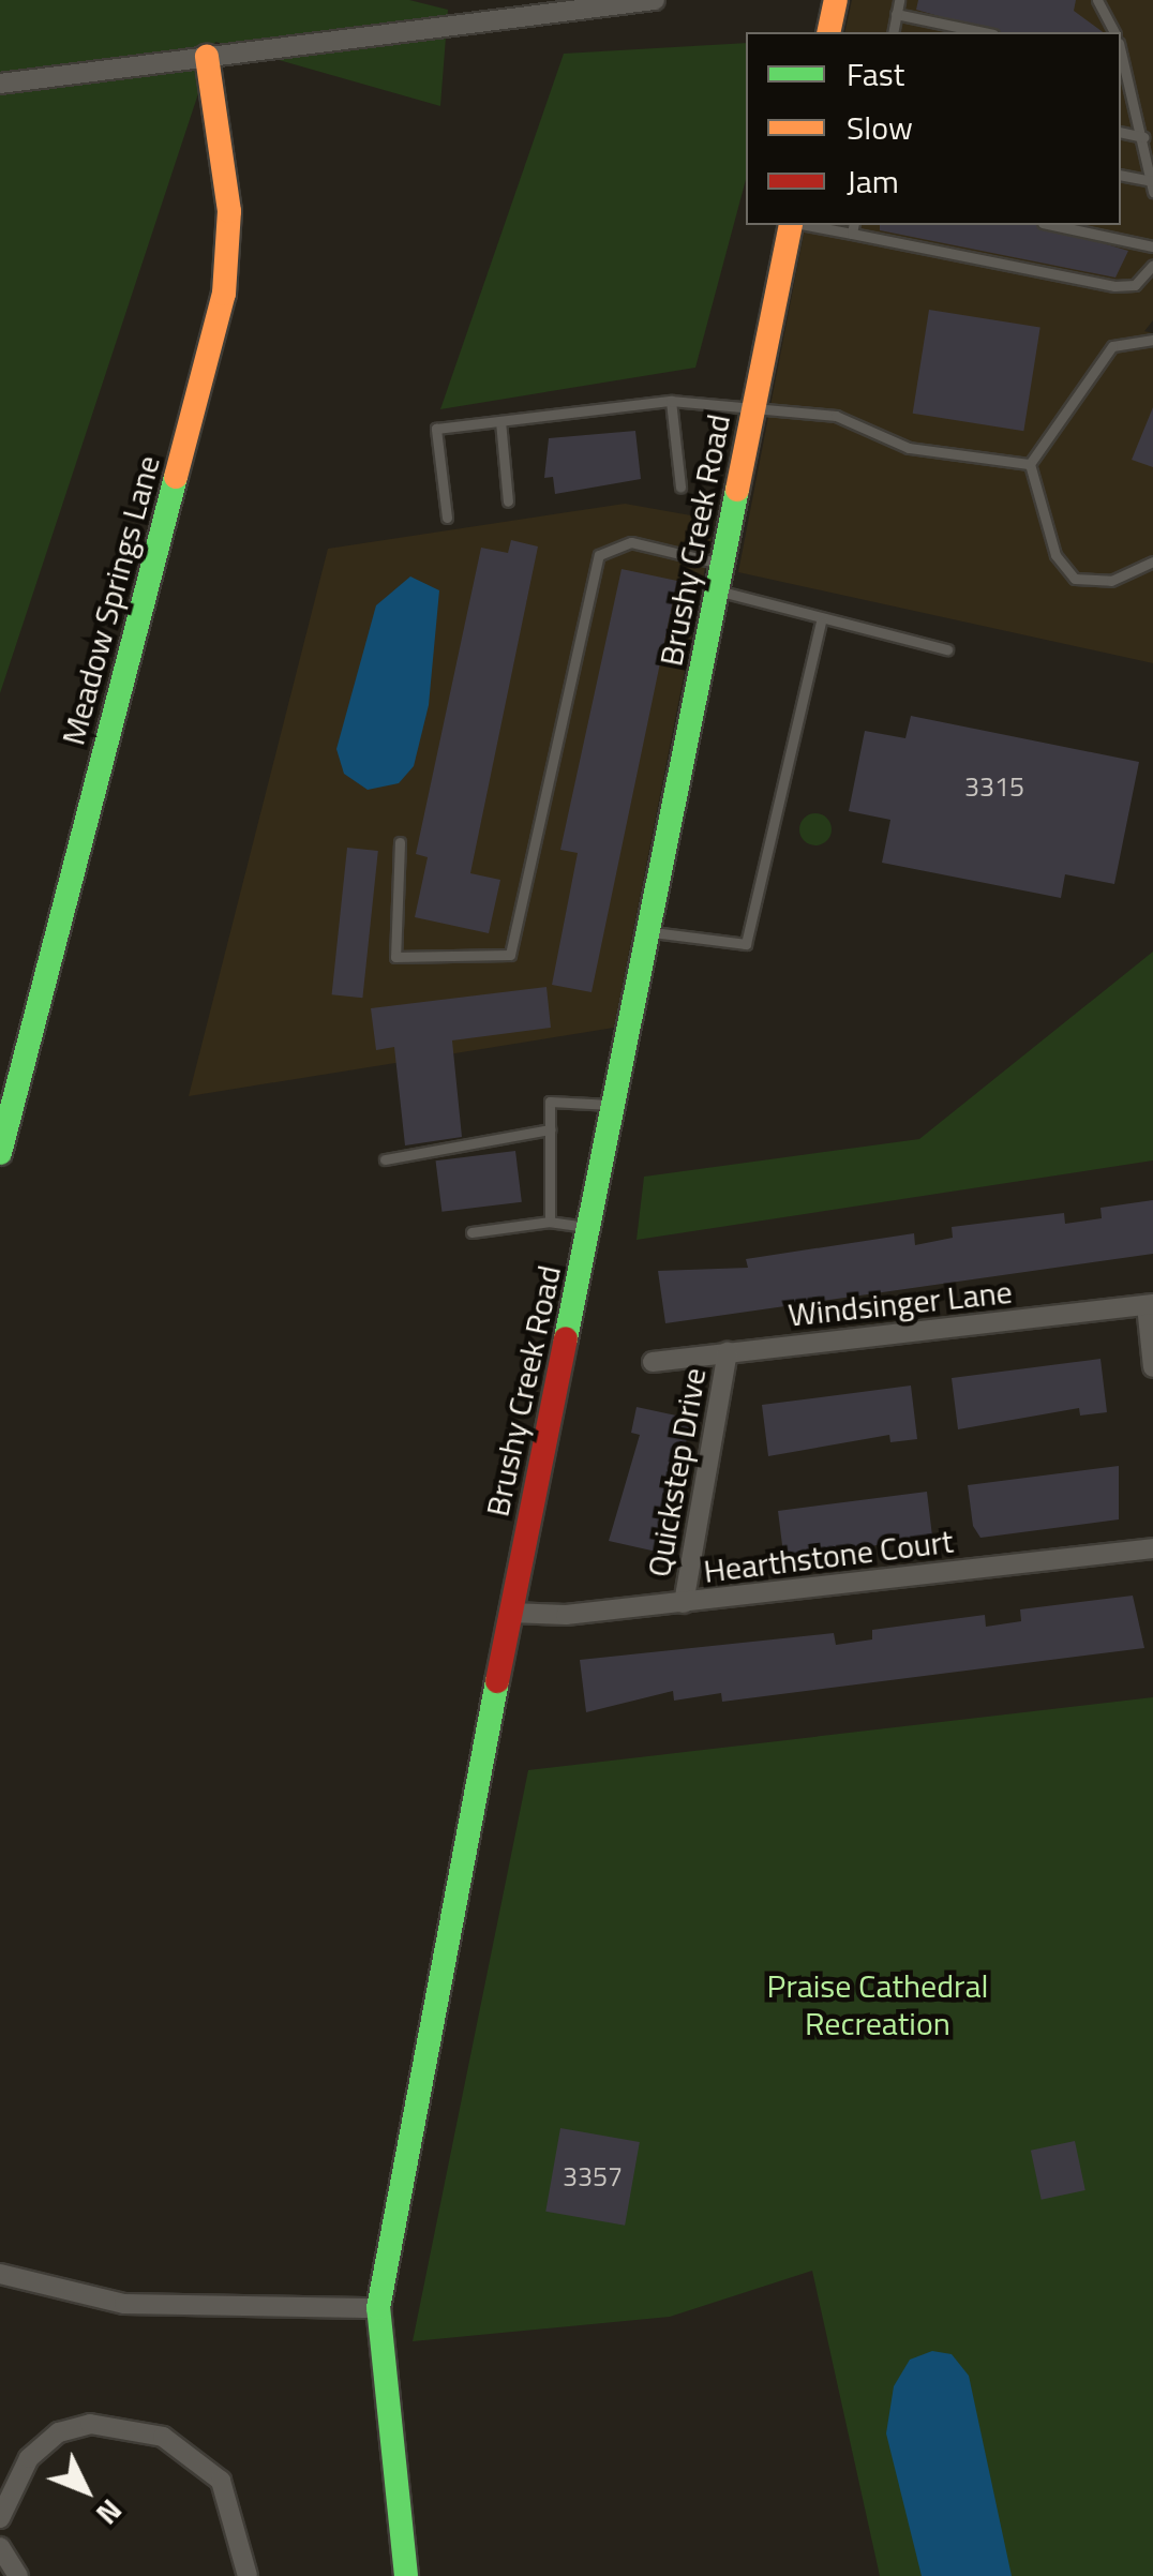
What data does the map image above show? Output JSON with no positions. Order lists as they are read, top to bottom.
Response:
{
  "streets": {
    "main road": ["Brushy Creek Road", "Meadow Springs Lane"],
    "street": ["Windsinger Lane", "Quickstep Drive", "Hearthstone Court"]
  },
  "crossings": [
    ["Brushy Creek Road", "Hearthstone Court"],
    ["Windsinger Lane", "Quickstep Drive"],
    ["Quickstep Drive", "Hearthstone Court"]
  ],
  "parks": ["Praise Cathedral Recreation"],
  "house_numbers": ["3315", "3357"],
  "legend": ["Fast", "Slow", "Jam"],
  "north": "bottom right"
}
